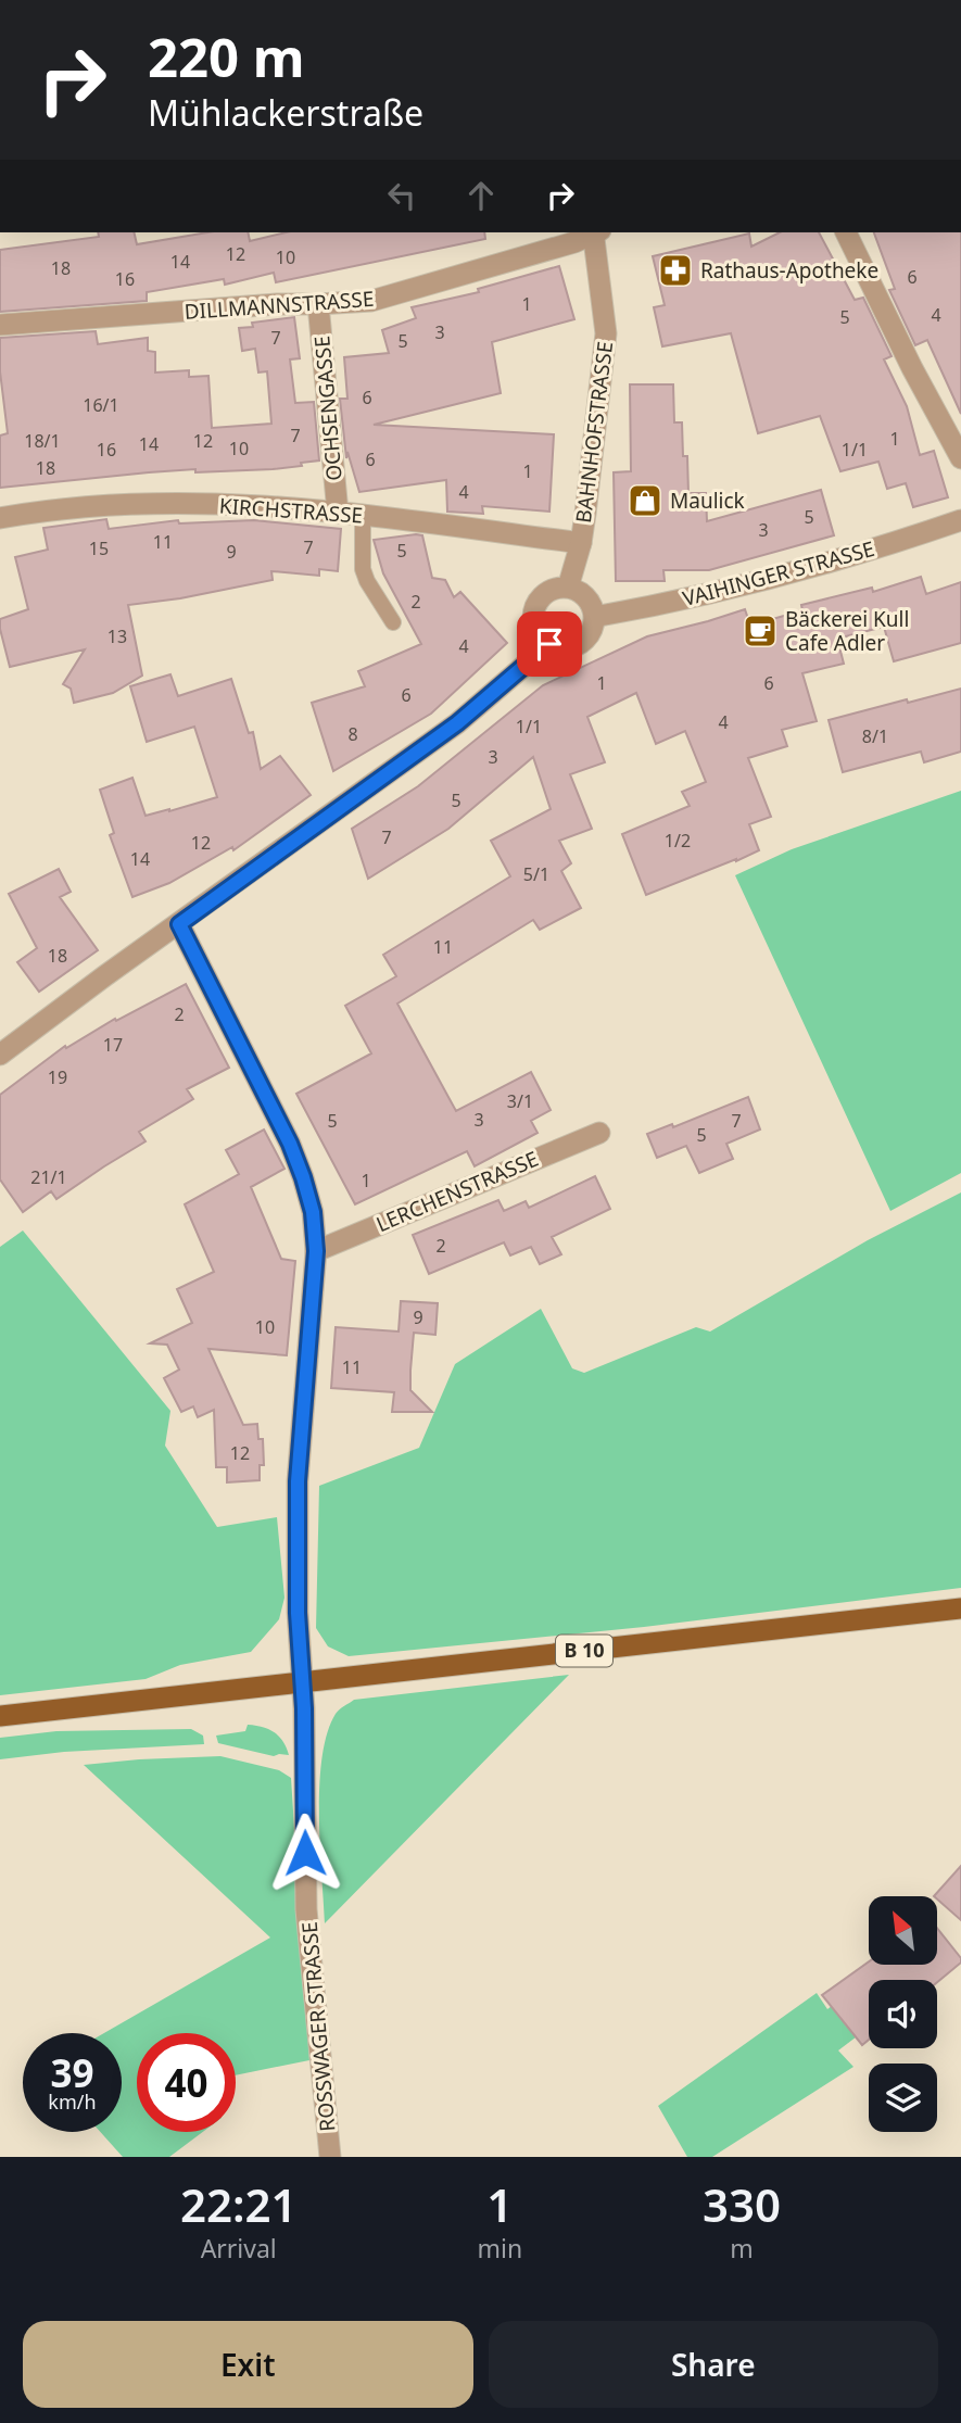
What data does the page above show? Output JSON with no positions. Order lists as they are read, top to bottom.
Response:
{
  "streets": {
    "main road": ["B 10"],
    "street": [
      "DILLMANNSTRASSE",
      "OCHSENGASSE",
      "BAHNHOFSTRASSE",
      "KIRCHSTRASSE",
      "VAIHINGER STRASSE",
      "LERCHENSTRASSE",
      "ROSSWAGER STRASSE"
    ]
  },
  "crossings": [
    ["DILLMANNSTRASSE", "OCHSENGASSE"],
    ["OCHSENGASSE", "KIRCHSTRASSE"],
    ["BAHNHOFSTRASSE", "KIRCHSTRASSE"],
    ["BAHNHOFSTRASSE", "VAIHINGER STRASSE"],
    ["LERCHENSTRASSE", "ROSSWAGER STRASSE"],
    ["B 10", "ROSSWAGER STRASSE"]
  ],
  "places": {
    "pharmacy": ["Rathaus-Apotheke"],
    "shop": ["Maulick"],
    "cafe": ["Bäckerei Kull Cafe Adler"]
  },
  "house_numbers": [
    "12",
    "10",
    "14",
    "18",
    "6",
    "16",
    "1",
    "4",
    "5",
    "3",
    "7",
    "5",
    "6",
    "16/1",
    "7",
    "1",
    "18/1",
    "12",
    "14",
    "10",
    "16",
    "1/1",
    "6",
    "18",
    "1",
    "4",
    "5",
    "3",
    "11",
    "7",
    "15",
    "5",
    "9",
    "2",
    "13",
    "4",
    "1",
    "6",
    "6",
    "4",
    "1/1",
    "8",
    "8/1",
    "3",
    "5",
    "7",
    "1/2",
    "12",
    "14",
    "5/1",
    "11",
    "18",
    "2",
    "17",
    "19",
    "3/1",
    "3",
    "5",
    "7",
    "5",
    "21/1",
    "1",
    "2",
    "9",
    "10",
    "11",
    "12"
  ],
  "north": "top left",
  "page": {
    "turn": ["220 m", "Mühlackerstraße"],
    "speed": "39 km/h",
    "limit": "40",
    "eta": [
      "22:21",
      "Arrival",
      "1",
      "min",
      "330",
      "m"
    ],
    "buttons": ["Exit", "Share"]
  }
}
